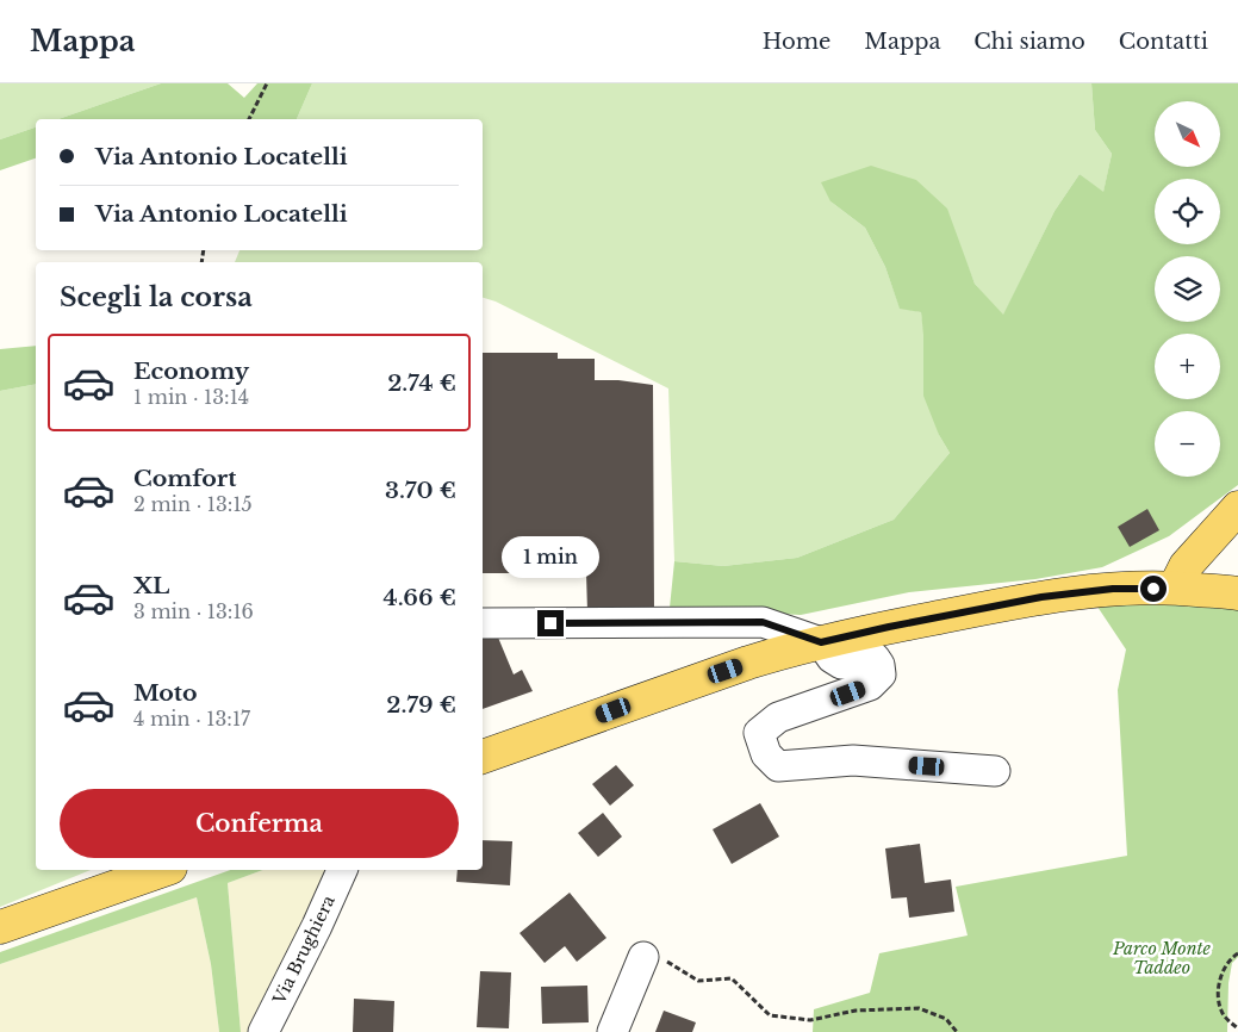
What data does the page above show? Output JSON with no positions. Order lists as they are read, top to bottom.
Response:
{
  "streets": {
    "street": ["Via Brughiera"]
  },
  "parks": ["Parco Monte Taddeo"],
  "north": "bottom right",
  "page": {
    "header": "Mappa",
    "nav": [
      "Home",
      "Mappa",
      "Chi siamo",
      "Contatti"
    ],
    "map_buttons": ["+", "−"],
    "banner": ["Via Antonio Locatelli", "Via Antonio Locatelli"],
    "heading": "Scegli la corsa",
    "list": [
      {
        "name": "Economy",
        "note": "1 min · 13:14",
        "value": "2.74 €"
      },
      {
        "name": "Comfort",
        "note": "2 min · 13:15",
        "value": "3.70 €"
      },
      {
        "name": "XL",
        "note": "3 min · 13:16",
        "value": "4.66 €"
      },
      {
        "name": "Moto",
        "note": "4 min · 13:17",
        "value": "2.79 €"
      }
    ],
    "bubble": "1 min",
    "buttons": "Conferma"
  }
}
